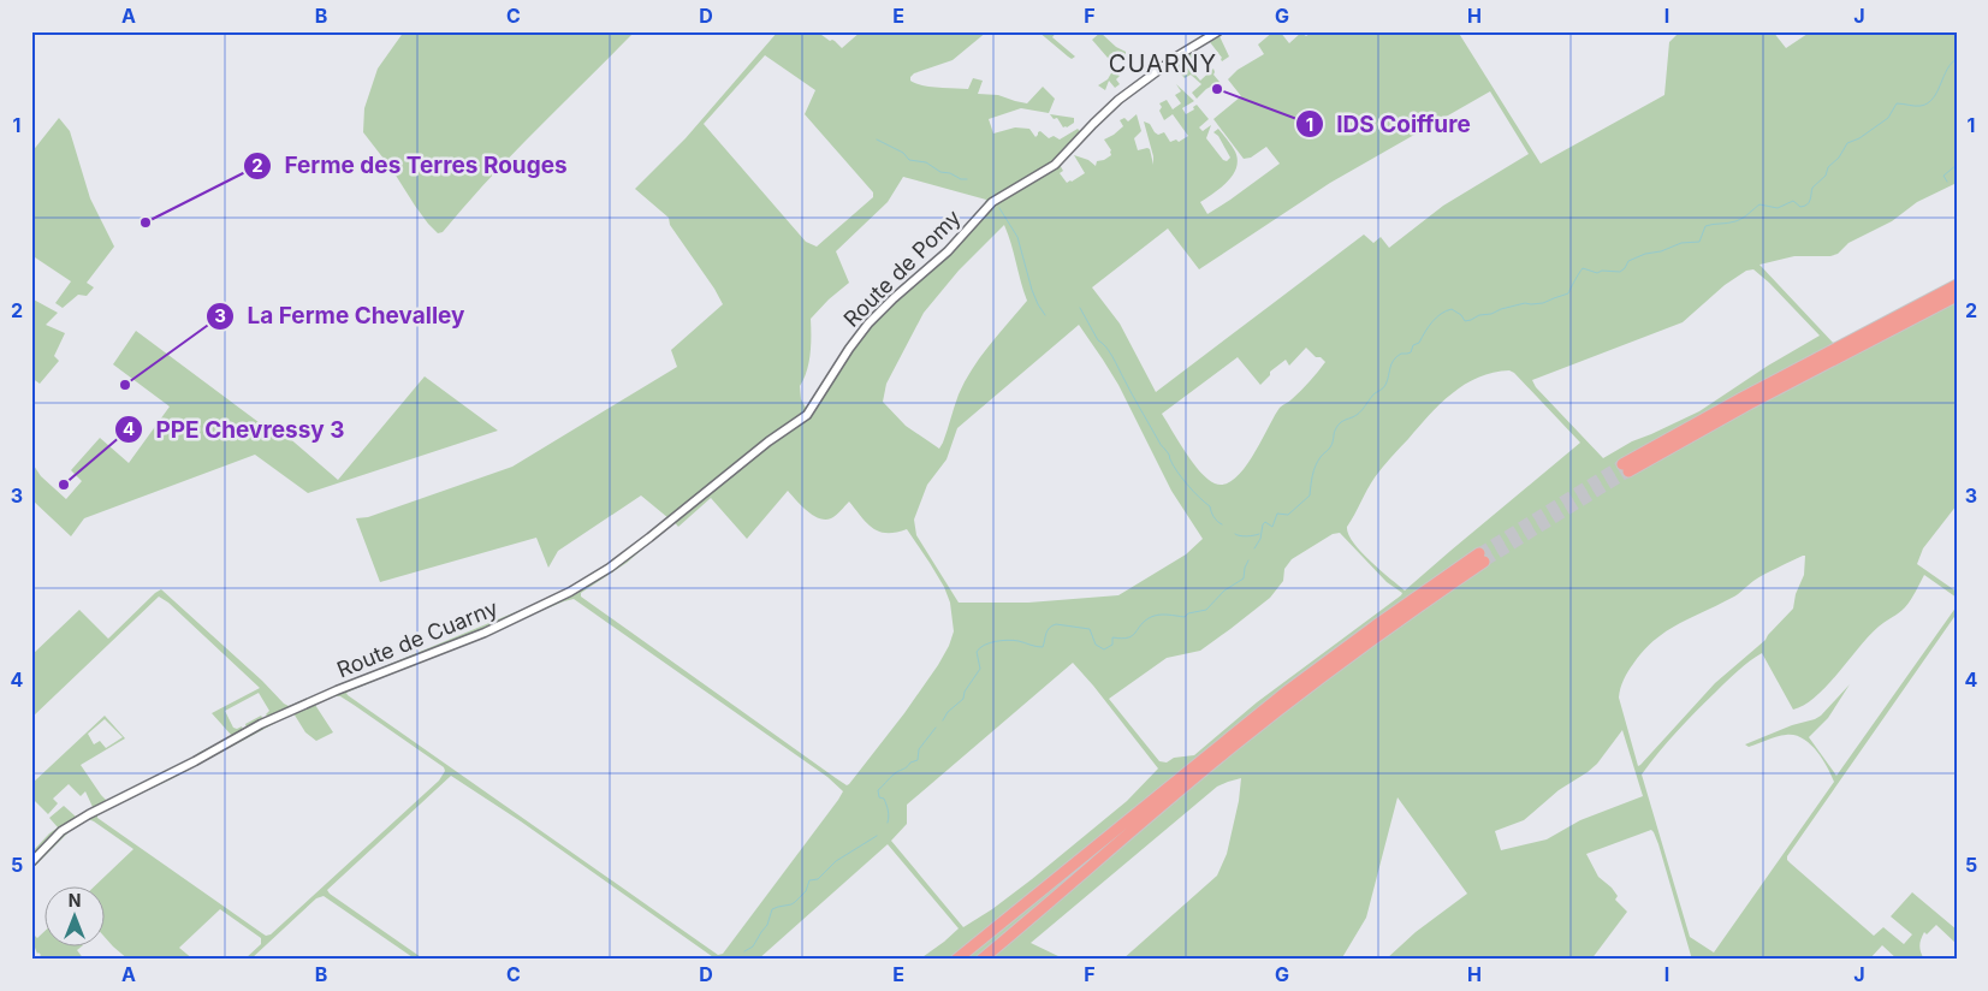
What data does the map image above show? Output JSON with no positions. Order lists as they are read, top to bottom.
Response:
{
  "streets": {
    "street": ["Route de Pomy", "Route de Cuarny"]
  },
  "crossings": [
    ["Route de Pomy", "Route de Cuarny"]
  ],
  "districts": ["CUARNY"],
  "places": [
    "IDS Coiffure",
    "Ferme des Terres Rouges",
    "La Ferme Chevalley",
    "PPE Chevressy 3"
  ],
  "north": "top",
  "grid": {
    "columns": [
      "A",
      "B",
      "C",
      "D",
      "E",
      "F",
      "G",
      "H",
      "I",
      "J"
    ],
    "rows": [
      "1",
      "2",
      "3",
      "4",
      "5"
    ]
  }
}
